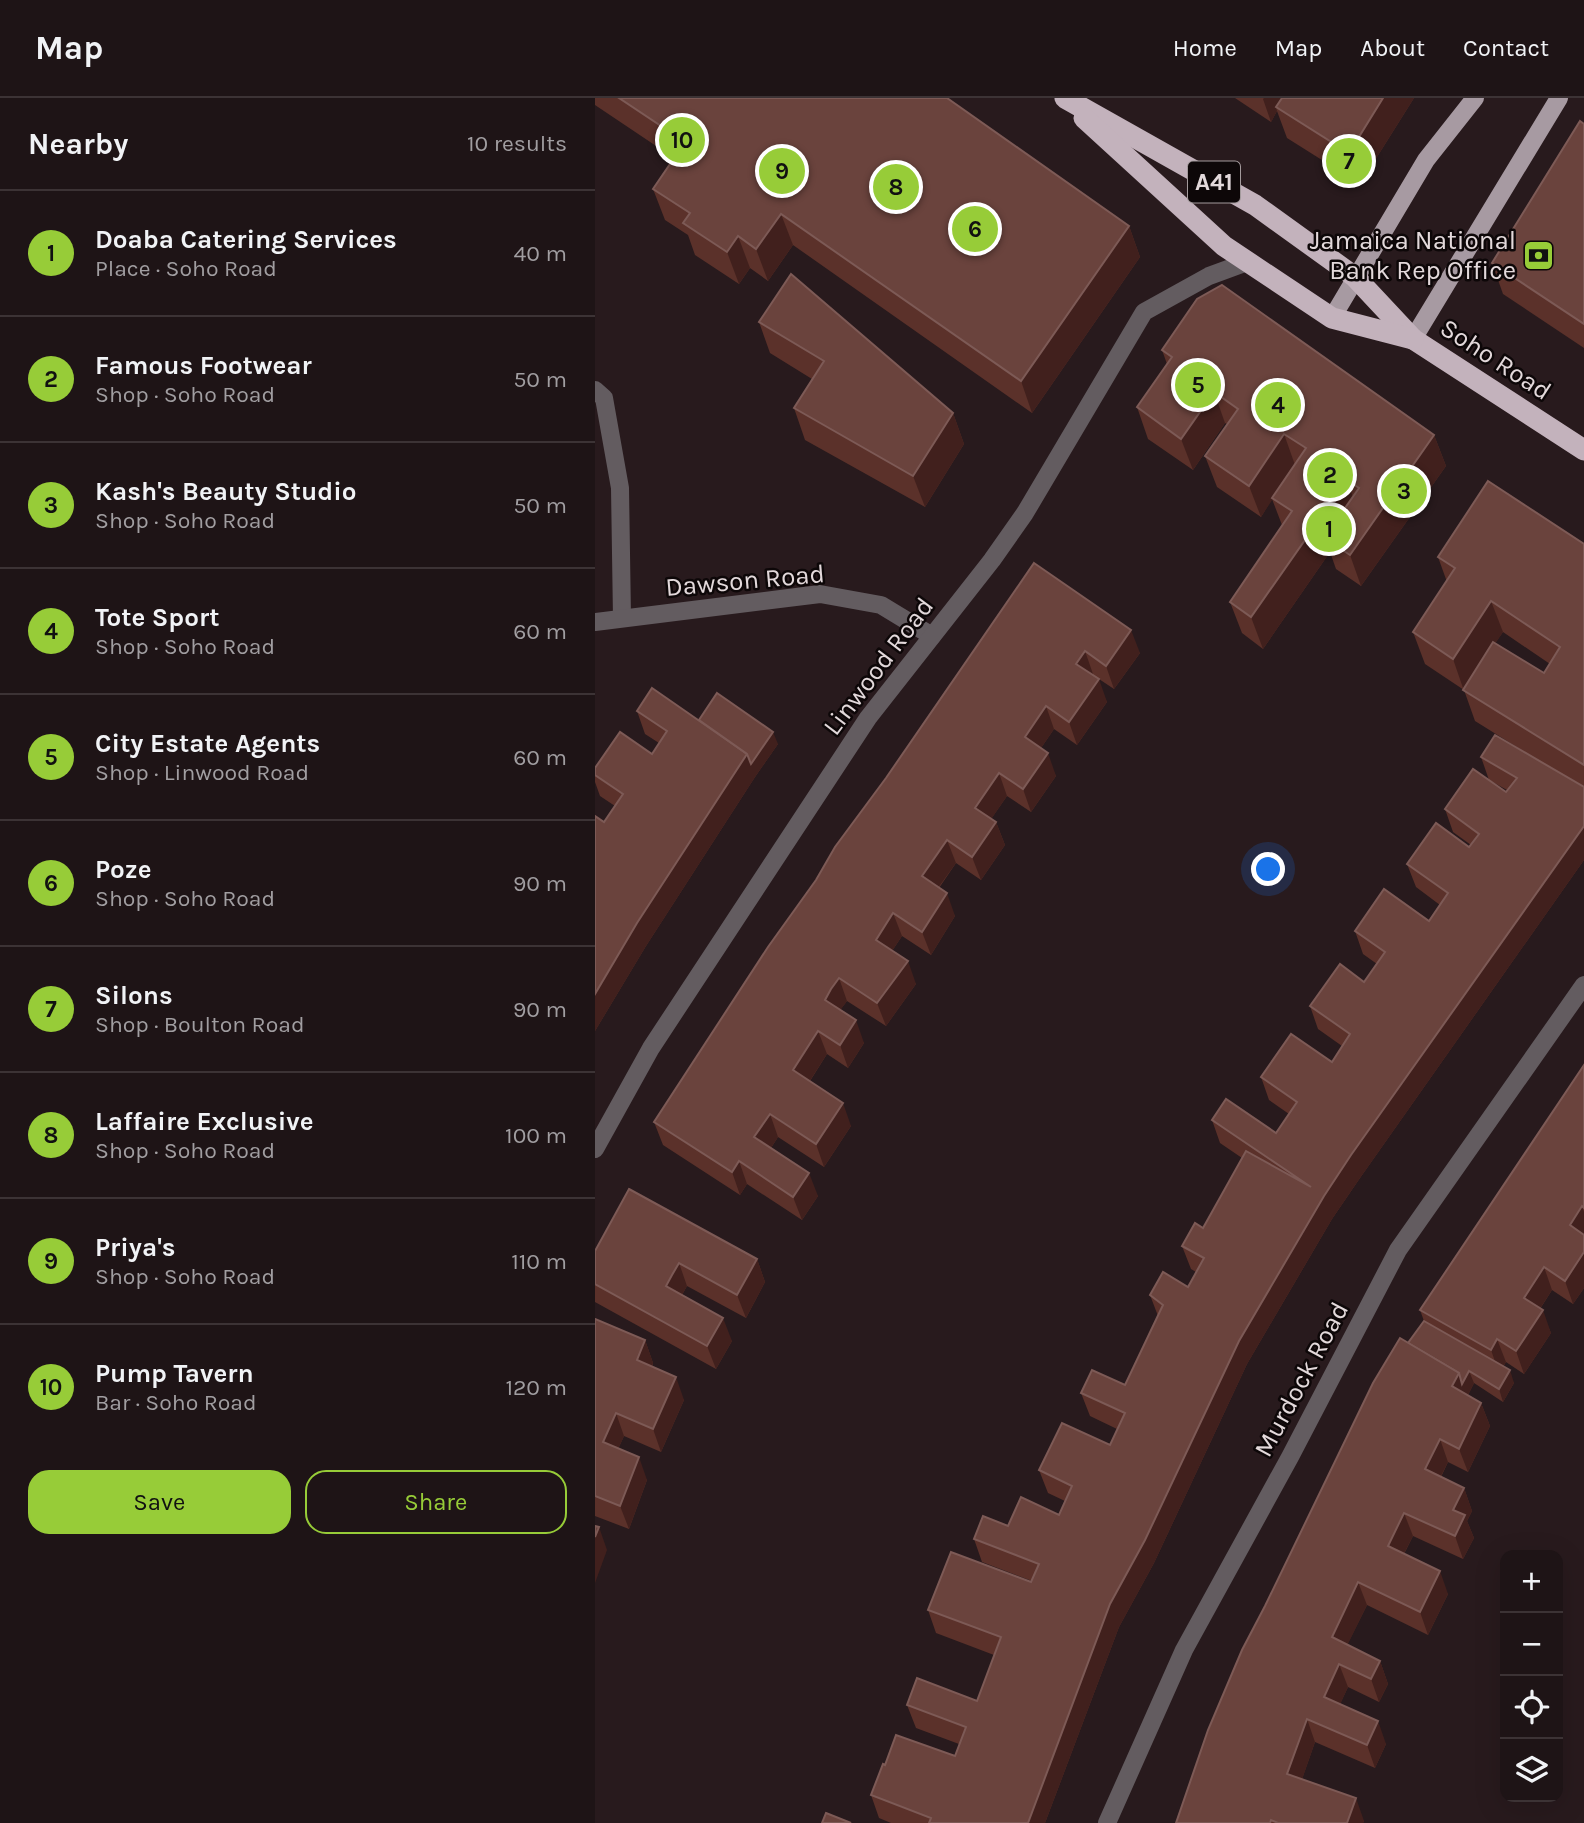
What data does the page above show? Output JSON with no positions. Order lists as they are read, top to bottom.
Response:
{
  "streets": {
    "highway": ["A41", "Soho Road"],
    "street": ["Dawson Road", "Linwood Road", "Murdock Road"]
  },
  "crossings": [
    ["Soho Road", "Linwood Road"],
    ["Dawson Road", "Linwood Road"]
  ],
  "places": {
    "bank": ["Jamaica National Bank Rep Office"]
  },
  "page": {
    "header": "Map",
    "nav": [
      "Home",
      "Map",
      "About",
      "Contact"
    ],
    "heading": ["Nearby", "10 results"],
    "pins": [
      "10",
      "7",
      "9",
      "8",
      "6",
      "5",
      "4",
      "2",
      "3",
      "1"
    ],
    "list": [
      {
        "mark": "1",
        "name": "Doaba Catering Services",
        "note": "Place · Soho Road",
        "value": "40 m"
      },
      {
        "mark": "2",
        "name": "Famous Footwear",
        "note": "Shop · Soho Road",
        "value": "50 m"
      },
      {
        "mark": "3",
        "name": "Kash's Beauty Studio",
        "note": "Shop · Soho Road",
        "value": "50 m"
      },
      {
        "mark": "4",
        "name": "Tote Sport",
        "note": "Shop · Soho Road",
        "value": "60 m"
      },
      {
        "mark": "5",
        "name": "City Estate Agents",
        "note": "Shop · Linwood Road",
        "value": "60 m"
      },
      {
        "mark": "6",
        "name": "Poze",
        "note": "Shop · Soho Road",
        "value": "90 m"
      },
      {
        "mark": "7",
        "name": "Silons",
        "note": "Shop · Boulton Road",
        "value": "90 m"
      },
      {
        "mark": "8",
        "name": "Laffaire Exclusive",
        "note": "Shop · Soho Road",
        "value": "100 m"
      },
      {
        "mark": "9",
        "name": "Priya's",
        "note": "Shop · Soho Road",
        "value": "110 m"
      },
      {
        "mark": "10",
        "name": "Pump Tavern",
        "note": "Bar · Soho Road",
        "value": "120 m"
      }
    ],
    "buttons": ["Save", "Share"],
    "map_buttons": ["+", "−"]
  }
}
